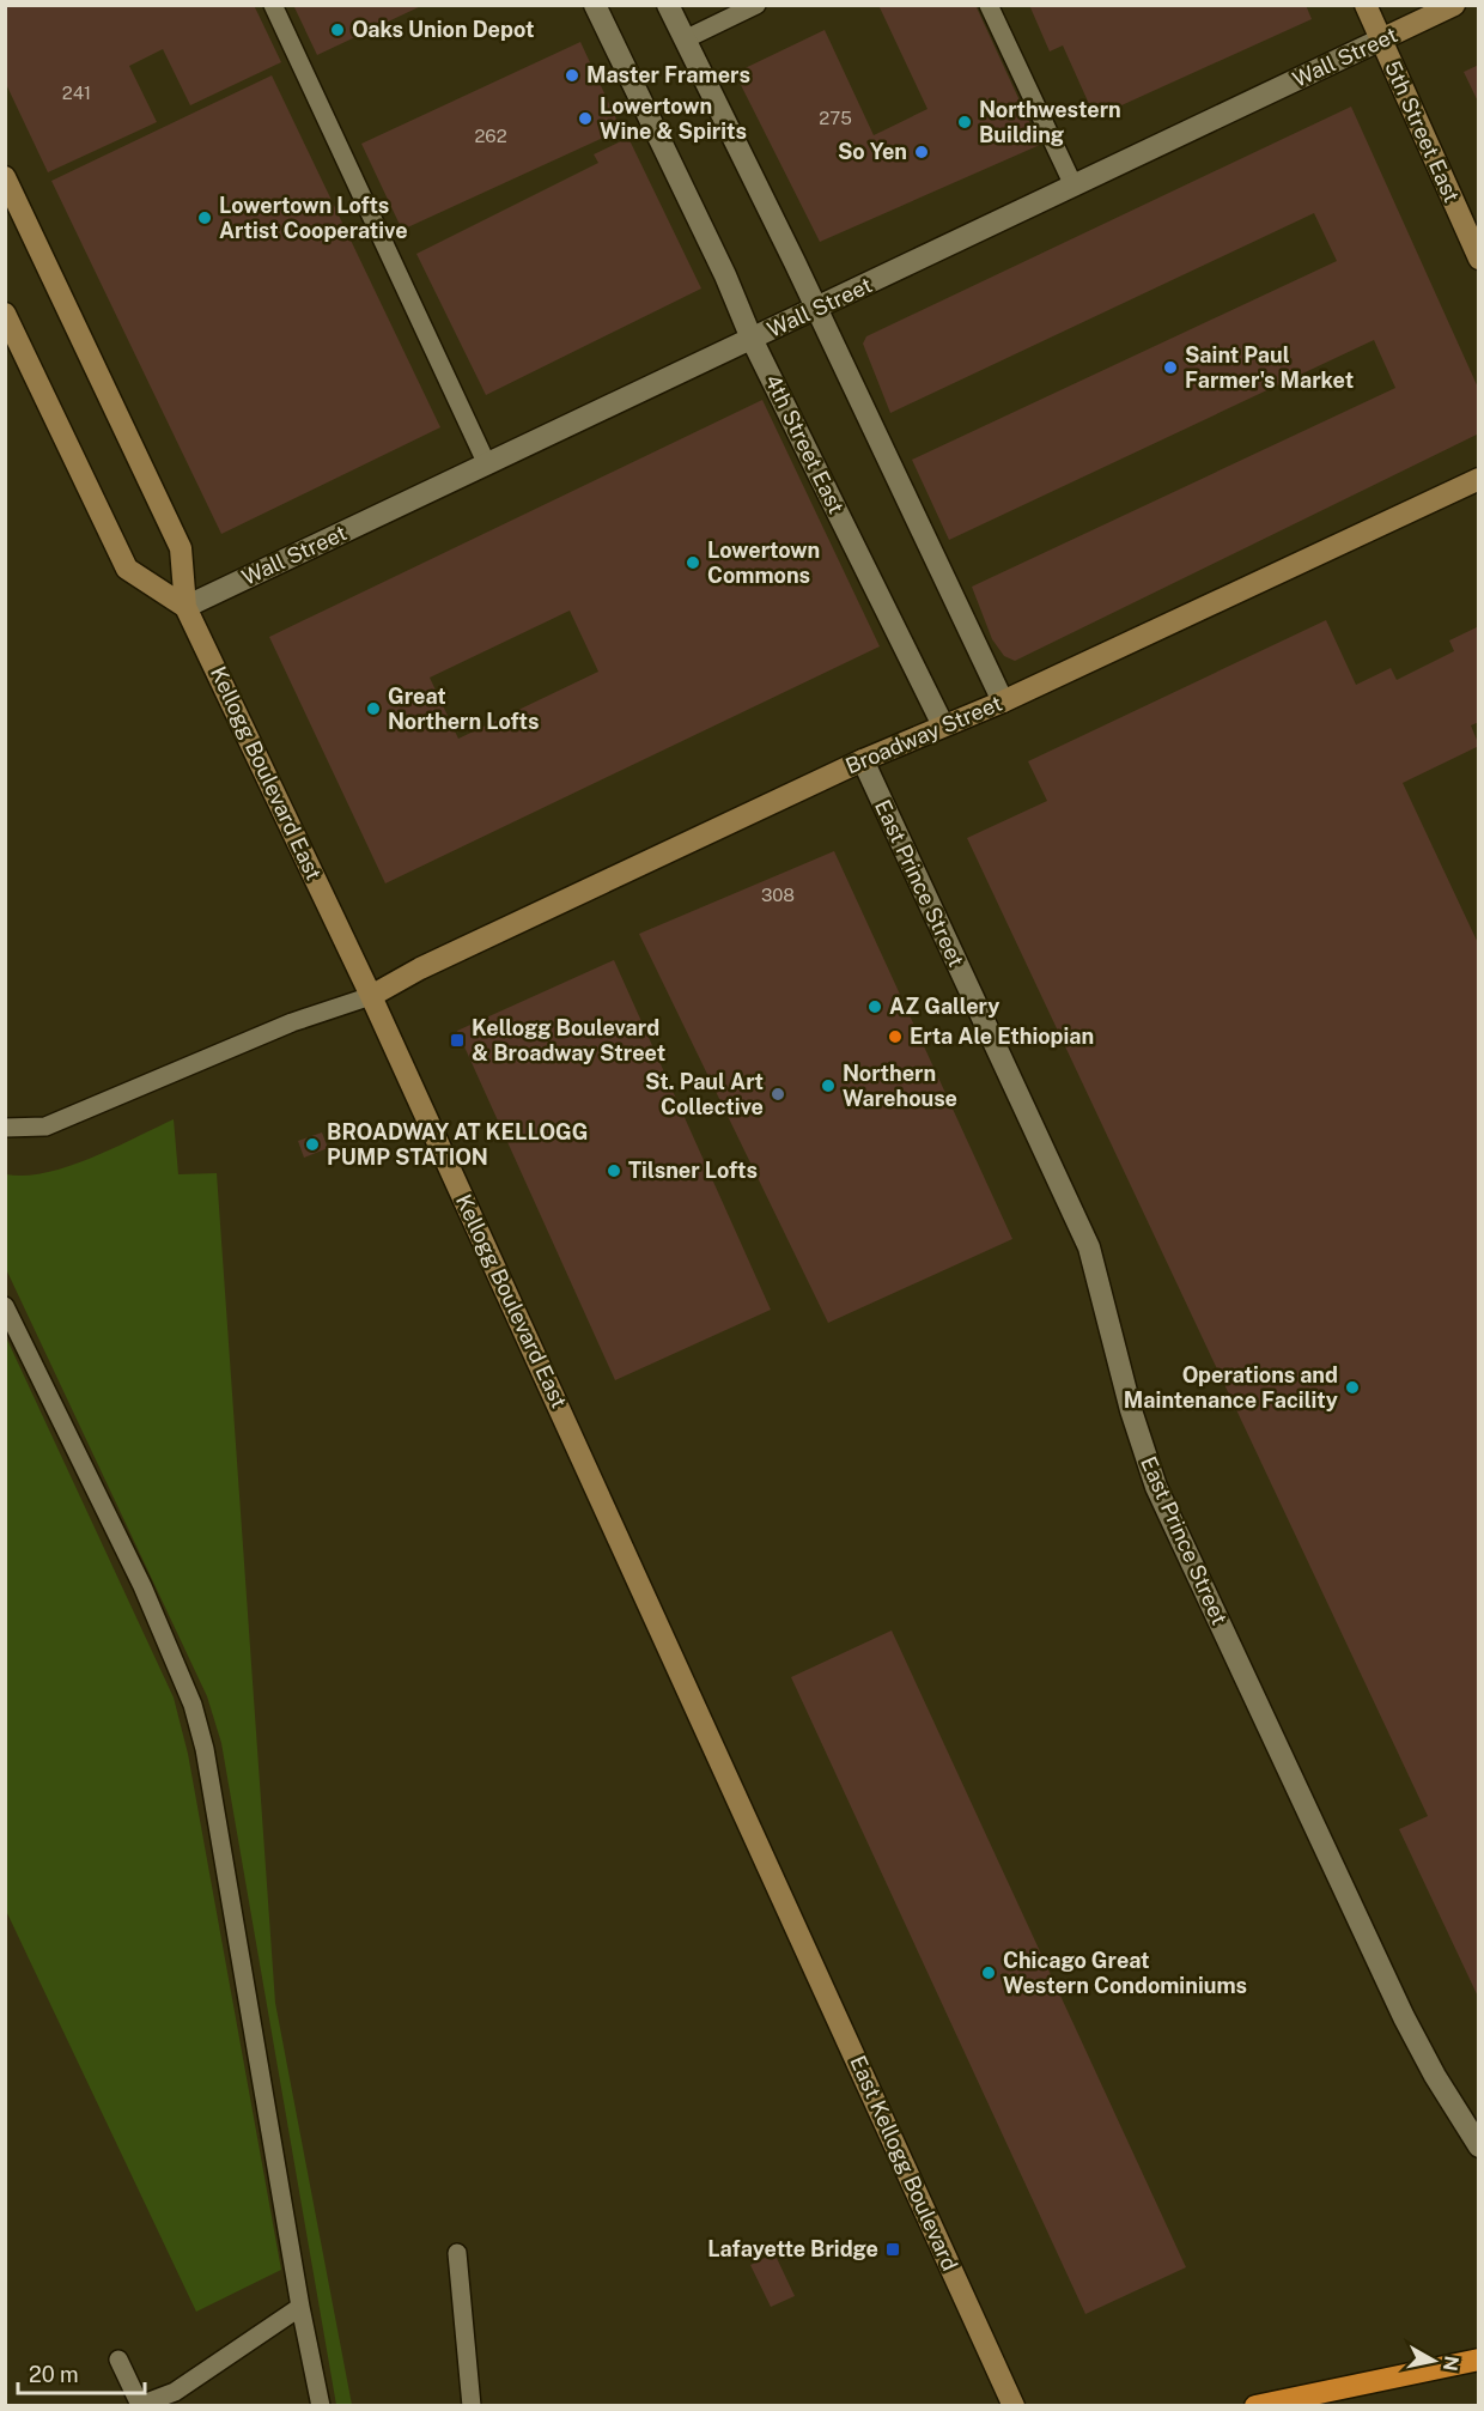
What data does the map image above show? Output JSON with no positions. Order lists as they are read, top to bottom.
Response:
{
  "streets": {
    "main road": [
      "Wall Street",
      "5th Street East",
      "Broadway Street",
      "Kellogg Boulevard East",
      "East Kellogg Boulevard"
    ],
    "street": ["4th Street East", "East Prince Street"]
  },
  "crossings": [
    ["Wall Street", "5th Street East"],
    ["Wall Street", "4th Street East"],
    ["Wall Street", "Kellogg Boulevard East"],
    ["4th Street East", "Broadway Street"],
    ["Broadway Street", "Kellogg Boulevard East"],
    ["Broadway Street", "East Prince Street"],
    ["Kellogg Boulevard East", "East Kellogg Boulevard"]
  ],
  "places": {
    "other": [
      "Oaks Union Depot",
      "Master Framers",
      "Lowertown Wine & Spirits",
      "Northwestern Building",
      "So Yen",
      "Lowertown Lofts Artist Cooperative",
      "Saint Paul Farmer's Market",
      "Lowertown Commons",
      "Great Northern Lofts",
      "AZ Gallery",
      "Erta Ale Ethiopian",
      "Northern Warehouse",
      "St. Paul Art Collective",
      "BROADWAY AT KELLOGG PUMP STATION",
      "Tilsner Lofts",
      "Operations and Maintenance Facility",
      "Chicago Great Western Condominiums"
    ],
    "transit": ["Kellogg Boulevard & Broadway Street", "Lafayette Bridge"]
  },
  "house_numbers": [
    "241",
    "275",
    "262",
    "308"
  ],
  "scale_bar": "20 m",
  "north": "right"
}
